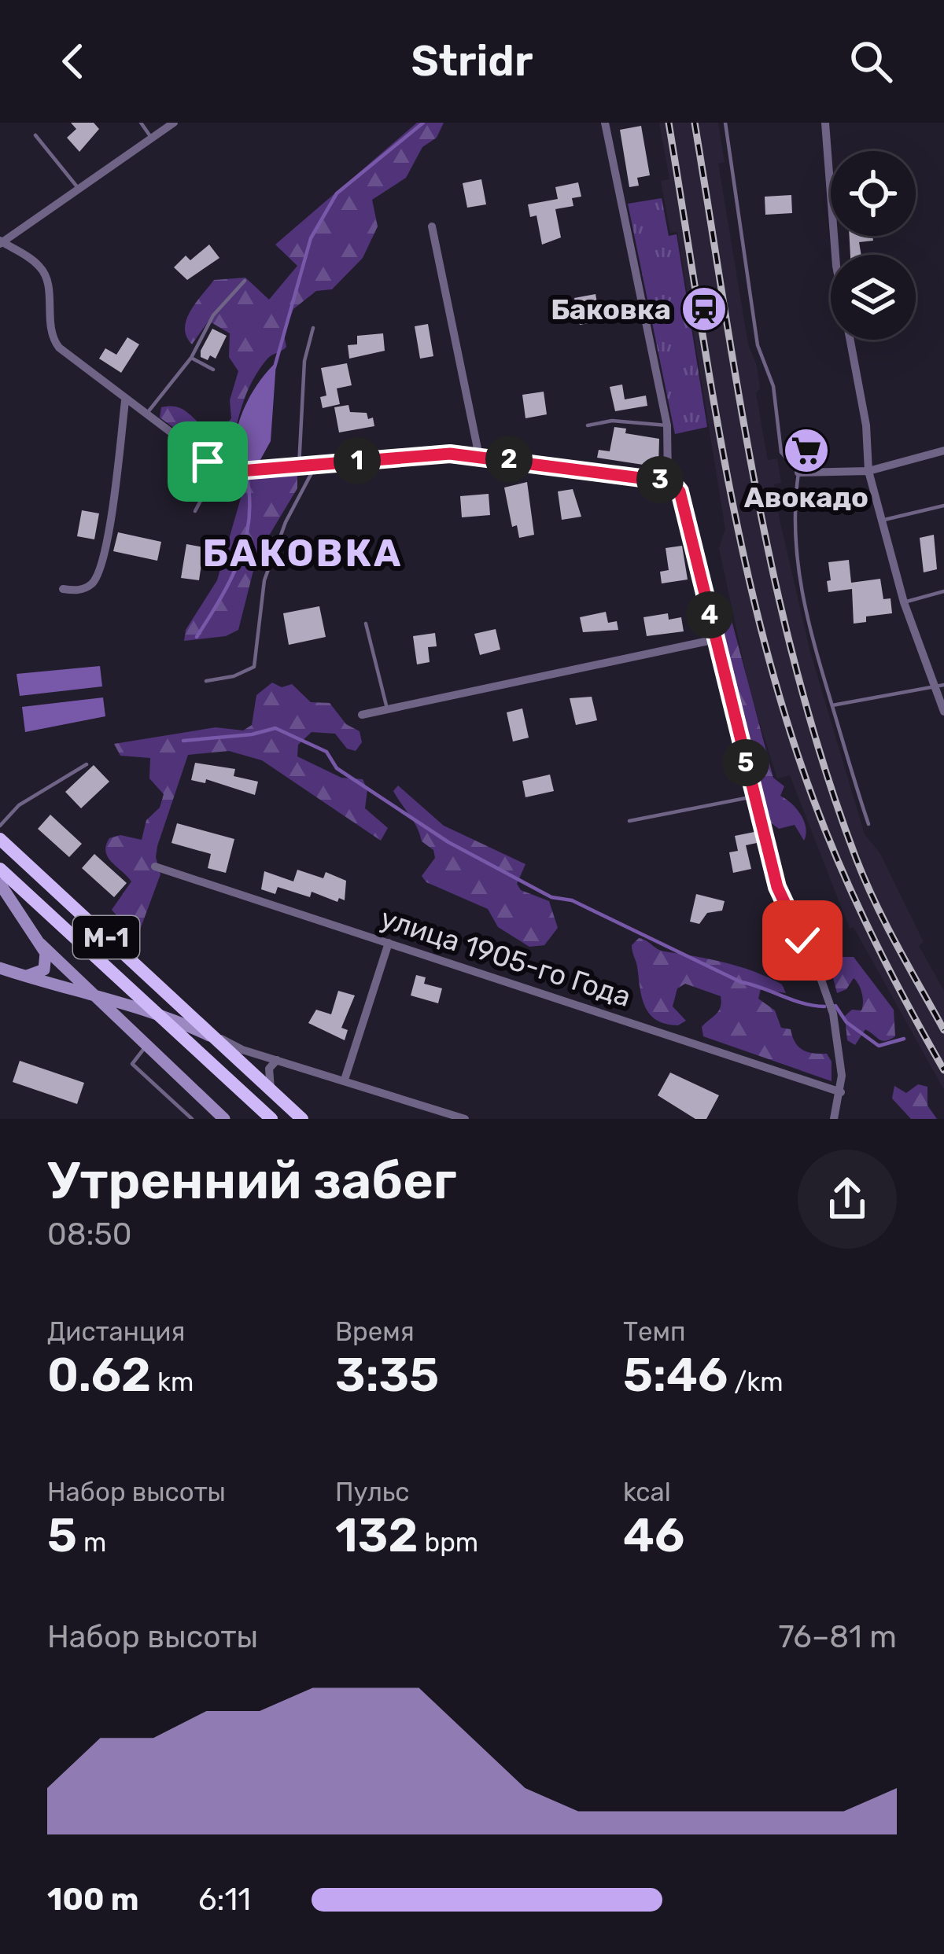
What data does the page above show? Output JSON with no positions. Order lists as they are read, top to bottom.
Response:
{
  "streets": {
    "highway": ["М-1"],
    "street": ["улица 1905-го Года"]
  },
  "districts": ["БАКОВКА"],
  "places": {
    "station": ["Баковка"],
    "supermarket": ["Авокадо"]
  },
  "page": {
    "header": "Stridr",
    "pins": [
      "2",
      "1",
      "3",
      "4",
      "5"
    ],
    "heading": ["Утренний забег", "08:50"],
    "stats": [
      ["Дистанция", "0.62 km"],
      ["Время", "3:35"],
      ["Темп", "5:46 /km"],
      ["Набор высоты", "5 m"],
      ["Пульс", "132 bpm"],
      ["kcal", "46"]
    ],
    "chart": ["Набор высоты", "76–81 m"],
    "list": [
      {
        "name": "100 m",
        "note": "6:11"
      }
    ]
  }
}
